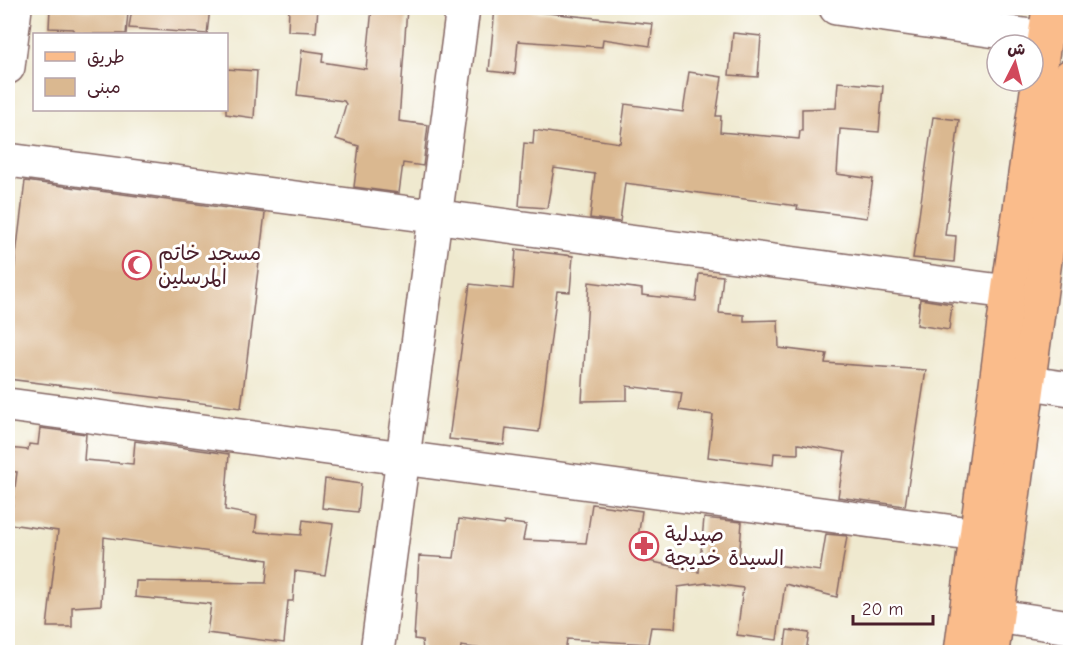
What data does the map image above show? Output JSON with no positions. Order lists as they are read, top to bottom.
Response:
{
  "places": {
    "mosque": ["مسجد خاتم المرسلين"],
    "pharmacy": ["صيدلية السيدة خديجة"]
  },
  "legend": ["طريق", "مبنى"],
  "scale_bar": "20 m",
  "north": "top"
}
